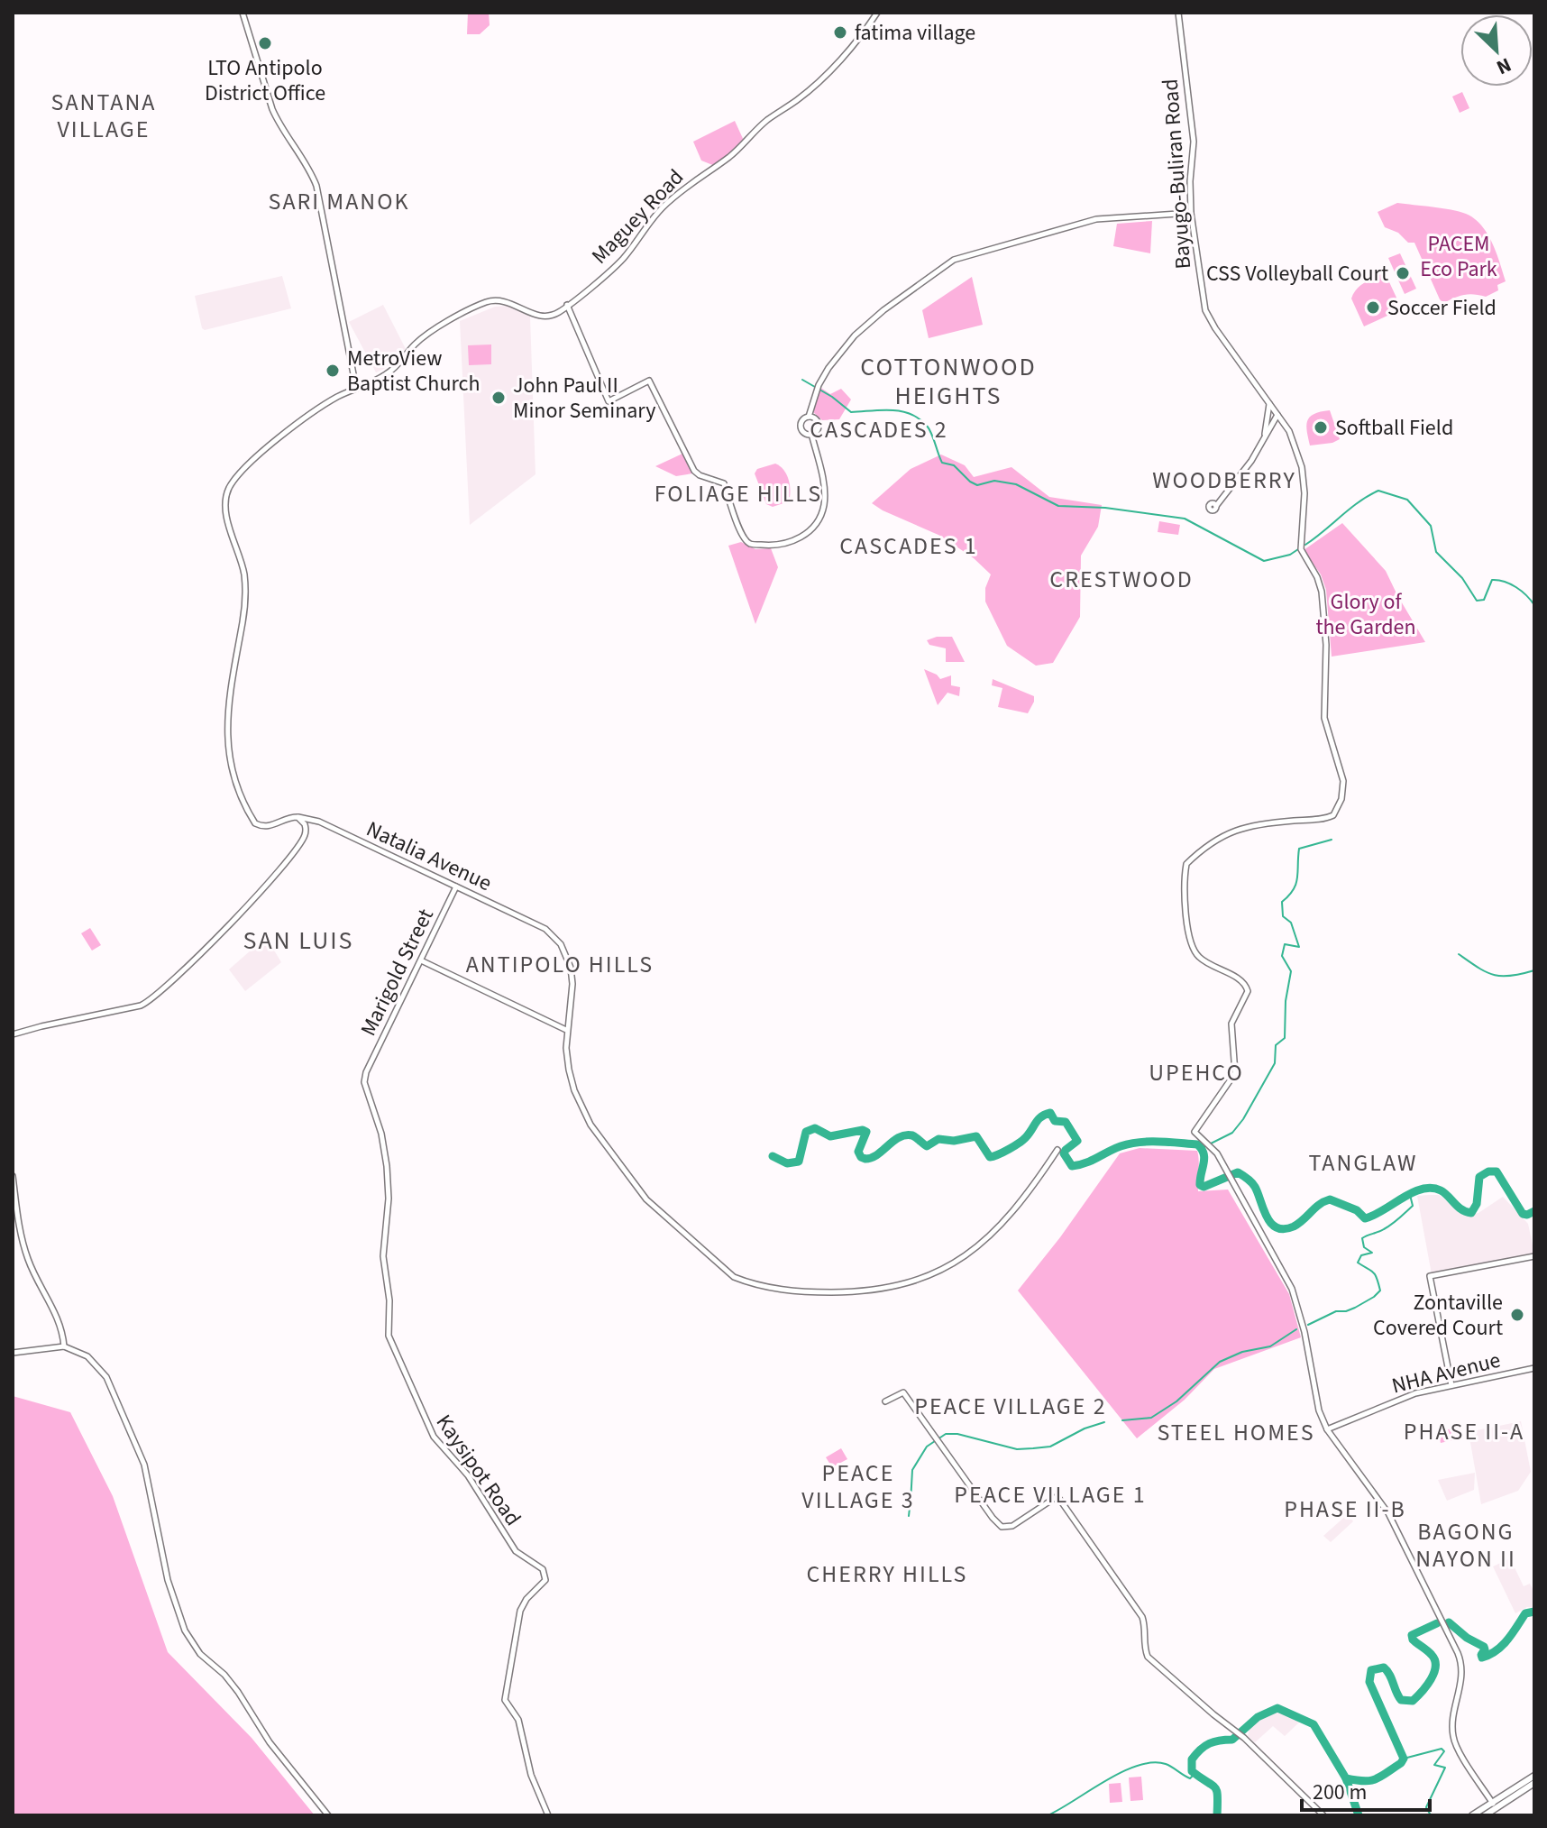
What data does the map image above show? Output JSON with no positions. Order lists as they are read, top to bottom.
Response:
{
  "streets": {
    "street": [
      "Bayugo-Buliran Road",
      "Maguey Road",
      "Natalia Avenue",
      "Marigold Street",
      "NHA Avenue",
      "Kaysipot Road"
    ]
  },
  "crossings": [
    ["Bayugo-Buliran Road", "NHA Avenue"],
    ["Maguey Road", "Natalia Avenue"],
    ["Natalia Avenue", "Marigold Street"],
    ["Marigold Street", "Kaysipot Road"]
  ],
  "districts": [
    "SANTANA VILLAGE",
    "SARI MANOK",
    "COTTONWOOD HEIGHTS",
    "CASCADES 2",
    "WOODBERRY",
    "FOLIAGE HILLS",
    "CASCADES 1",
    "CRESTWOOD",
    "SAN LUIS",
    "ANTIPOLO HILLS",
    "UPEHCO",
    "TANGLAW",
    "PEACE VILLAGE 2",
    "PHASE II-A",
    "STEEL HOMES",
    "PEACE VILLAGE 3",
    "PEACE VILLAGE 1",
    "PHASE II-B",
    "BAGONG NAYON II",
    "CHERRY HILLS"
  ],
  "parks": ["PACEM Eco Park", "Glory of the Garden"],
  "places": [
    "fatima village",
    "LTO Antipolo District Office",
    "CSS Volleyball Court",
    "Soccer Field",
    "MetroView Baptist Church",
    "John Paul II Minor Seminary",
    "Softball Field",
    "Zontaville Covered Court"
  ],
  "scale_bar": "200 m",
  "north": "bottom right"
}
